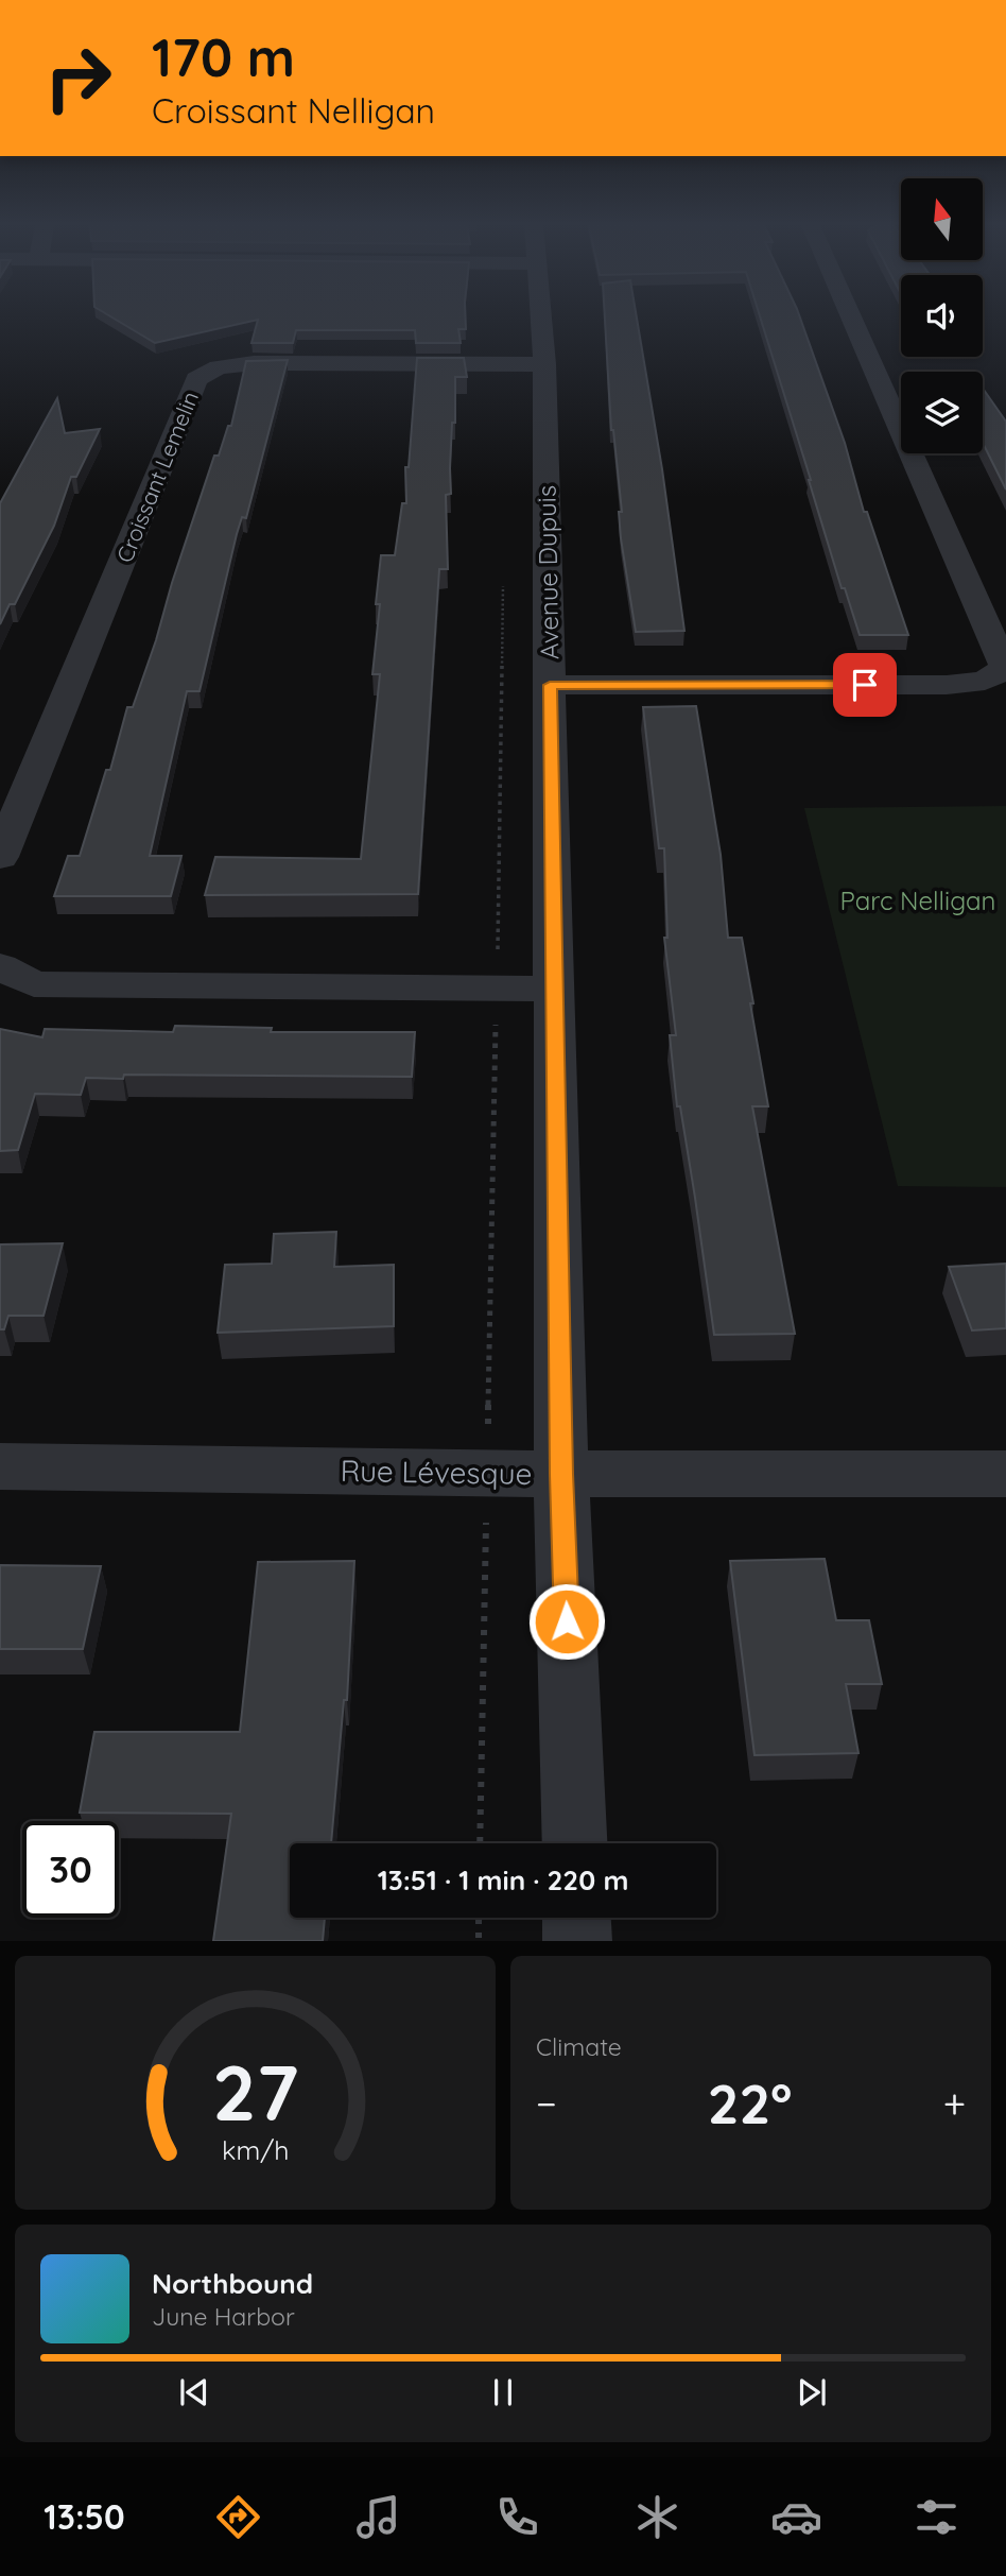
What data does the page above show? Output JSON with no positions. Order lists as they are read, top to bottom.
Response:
{
  "streets": {
    "street": ["Croissant Lemelin", "Avenue Dupuis", "Rue Lévesque"]
  },
  "crossings": [
    ["Croissant Lemelin", "Avenue Dupuis"],
    ["Avenue Dupuis", "Rue Lévesque"]
  ],
  "parks": ["Parc Nelligan"],
  "north": "top",
  "page": {
    "turn": ["170 m", "Croissant Nelligan"],
    "limit": "30",
    "trip": "13:51 · 1 min · 220 m",
    "tile": "Climate",
    "heat": ["−", "22°", "+"],
    "song": ["Northbound", "June Harbor"],
    "tabs": "13:50",
    "gauge": ["27", "km/h"]
  }
}
